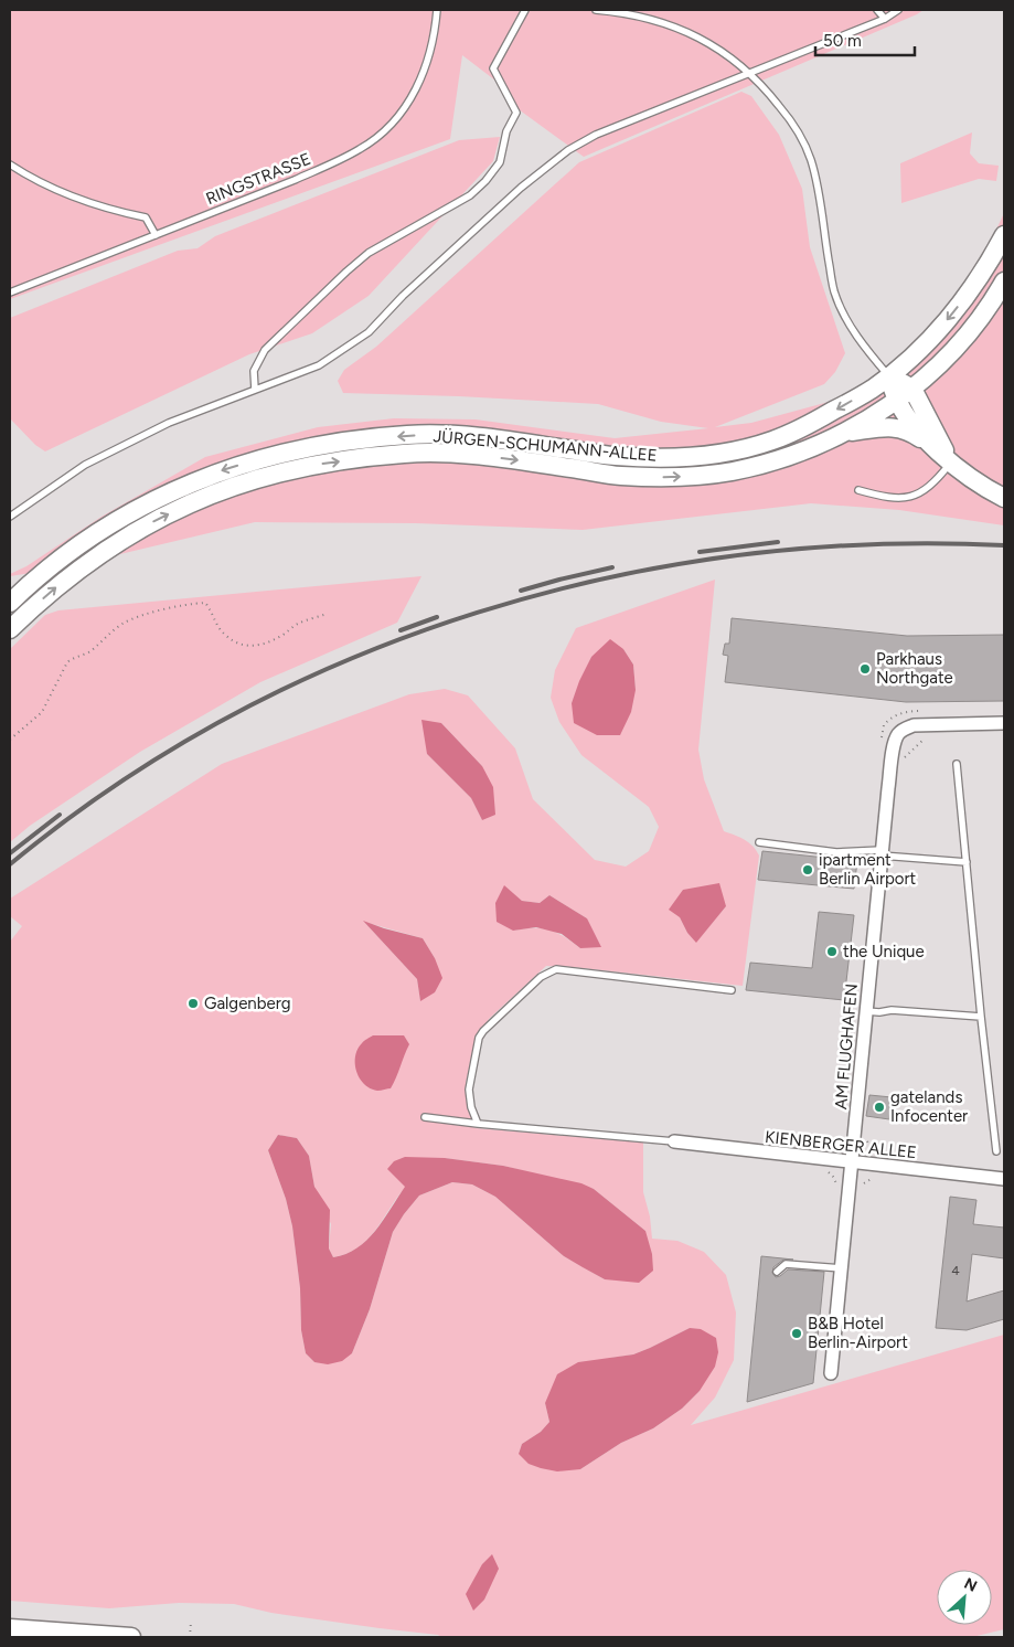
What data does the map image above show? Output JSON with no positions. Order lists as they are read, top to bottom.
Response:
{
  "streets": {
    "street": ["JÜRGEN-SCHUMANN-ALLEE", "AM FLUGHAFEN", "KIENBERGER ALLEE"],
    "lane": ["RINGSTRASSE"]
  },
  "crossings": [
    ["AM FLUGHAFEN", "KIENBERGER ALLEE"]
  ],
  "places": [
    "Parkhaus Northgate",
    "ipartment Berlin Airport",
    "the Unique",
    "Galgenberg",
    "gatelands Infocenter",
    "B&B Hotel Berlin-Airport"
  ],
  "house_numbers": ["4"],
  "scale_bar": "50 m",
  "north": "top right"
}
